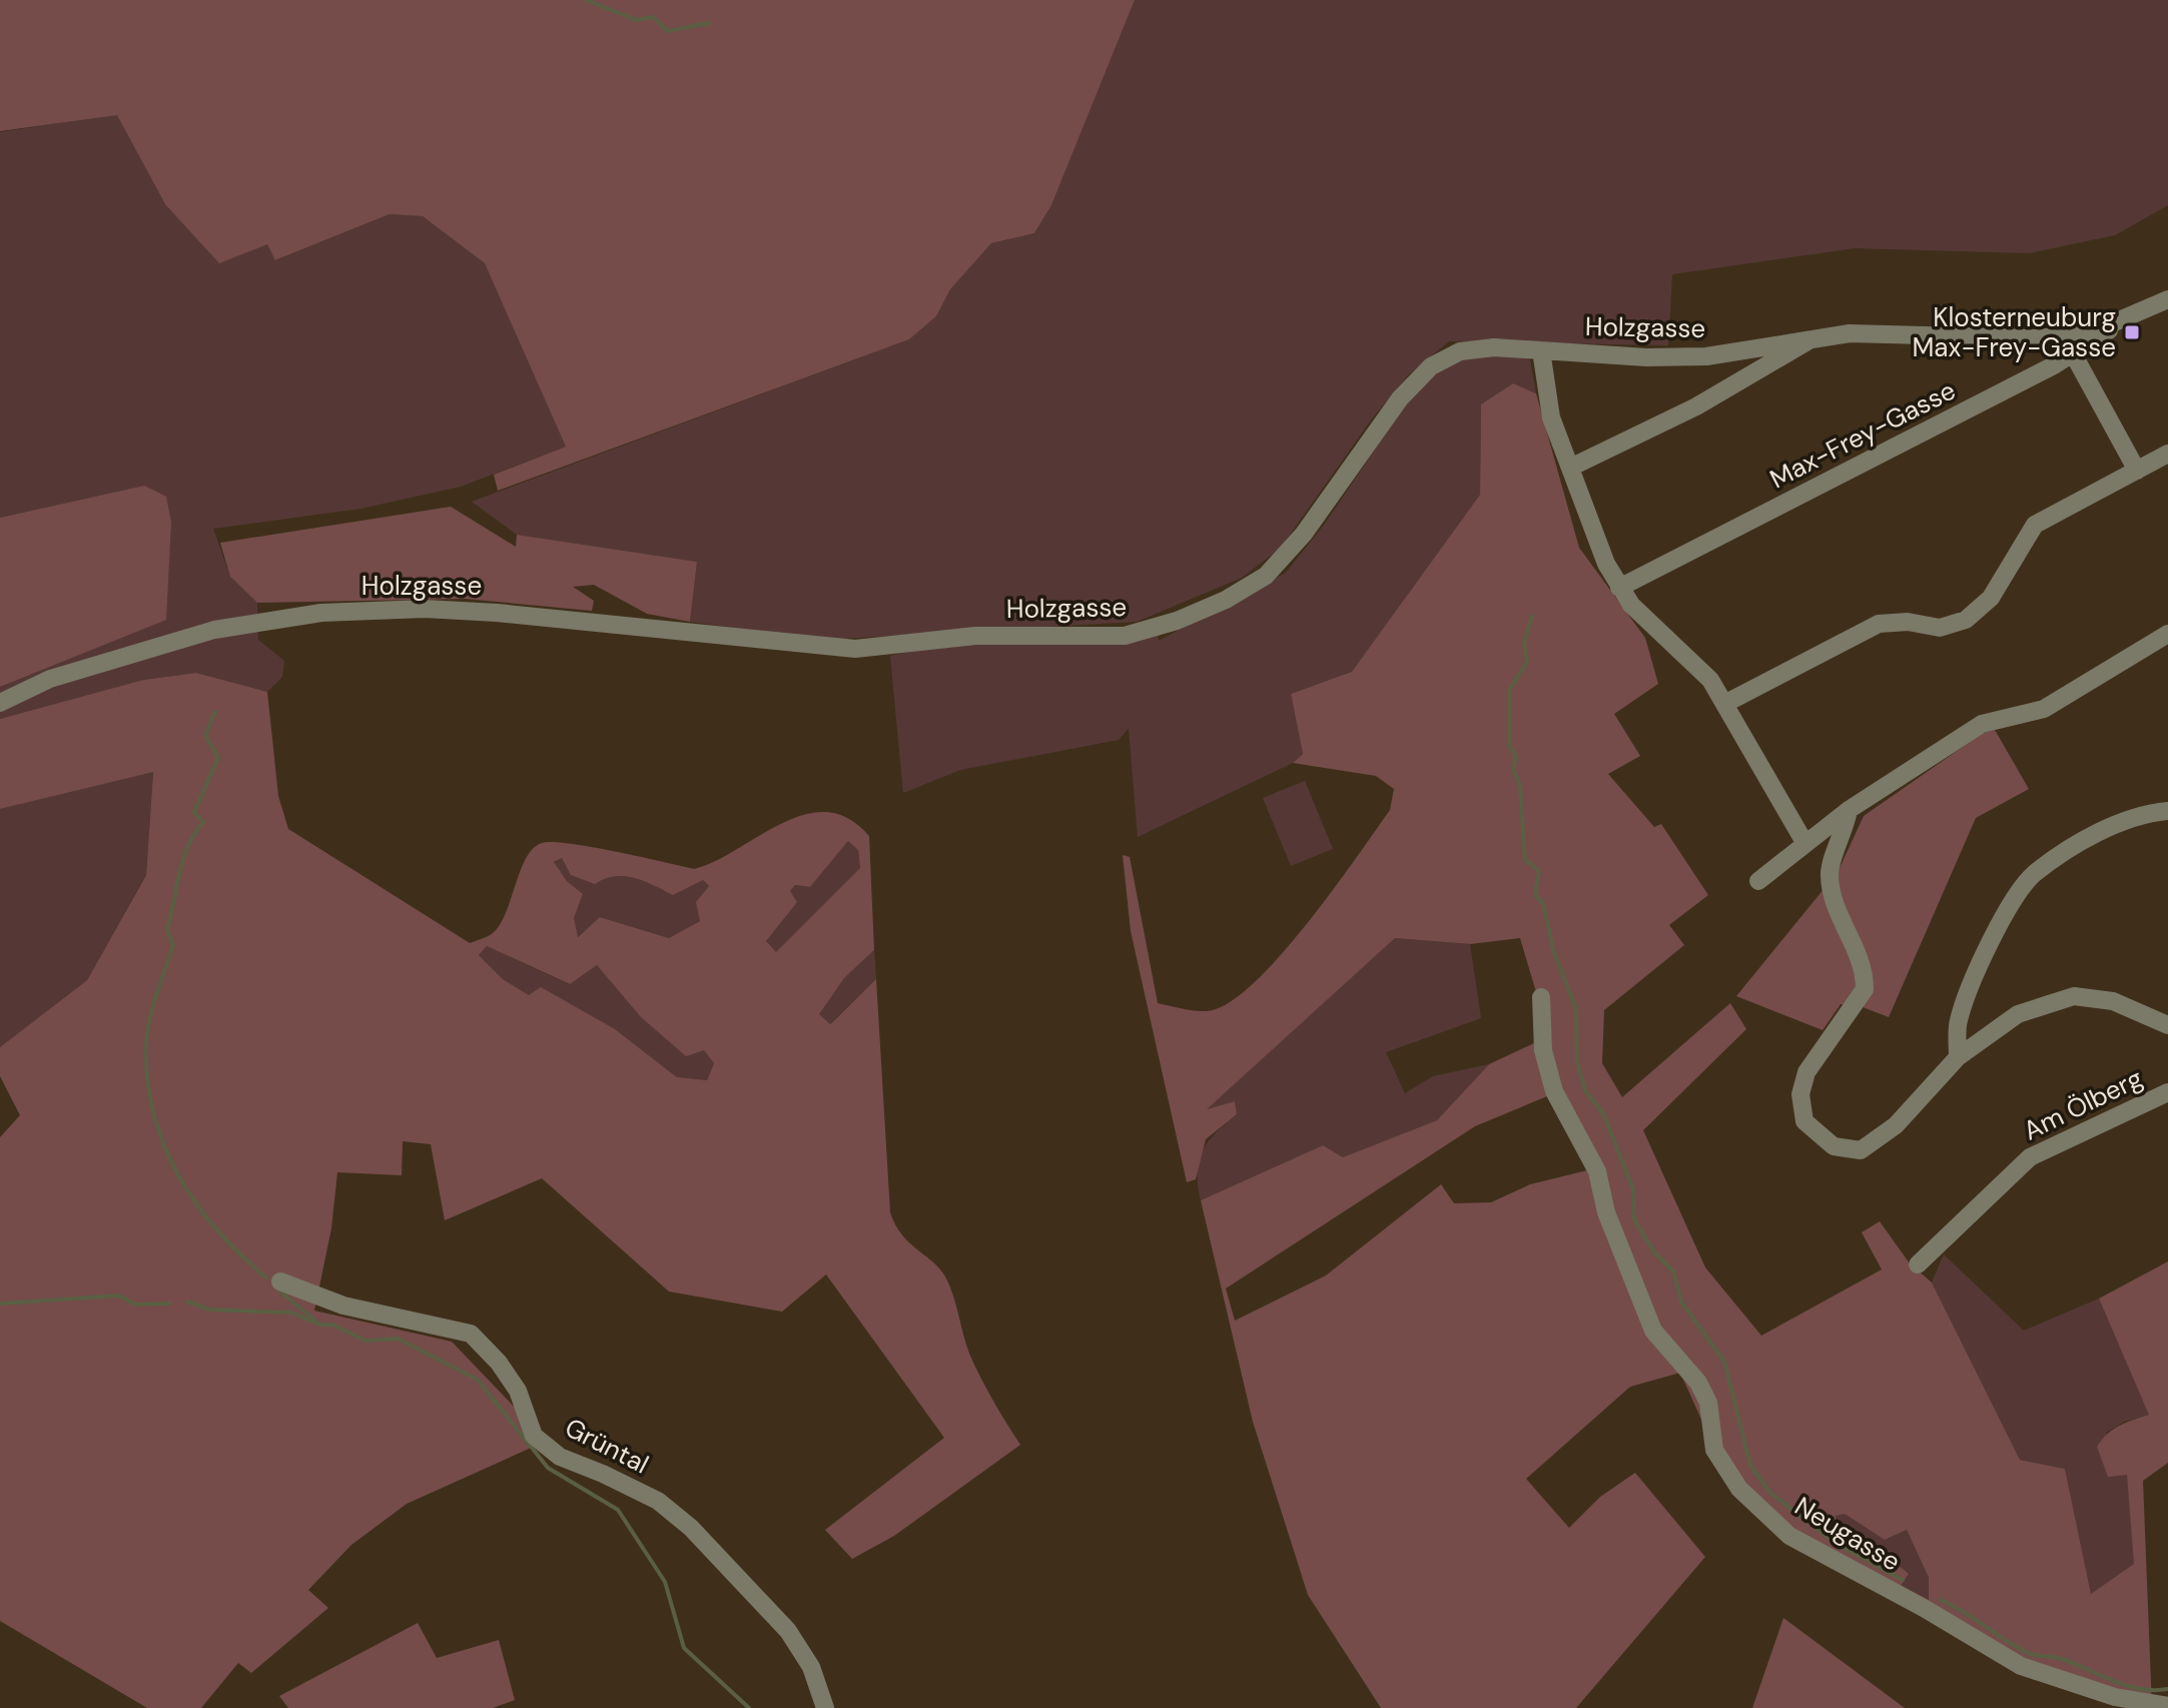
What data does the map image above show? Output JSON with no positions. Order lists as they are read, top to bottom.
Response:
{
  "streets": {
    "street": [
      "Holzgasse",
      "Max-Frey-Gasse",
      "Am Ölberg",
      "Grüntal",
      "Neugasse"
    ]
  },
  "crossings": [
    ["Holzgasse", "Max-Frey-Gasse"]
  ],
  "places": {
    "transit": ["Klosterneuburg Max-Frey-Gasse"]
  }
}
